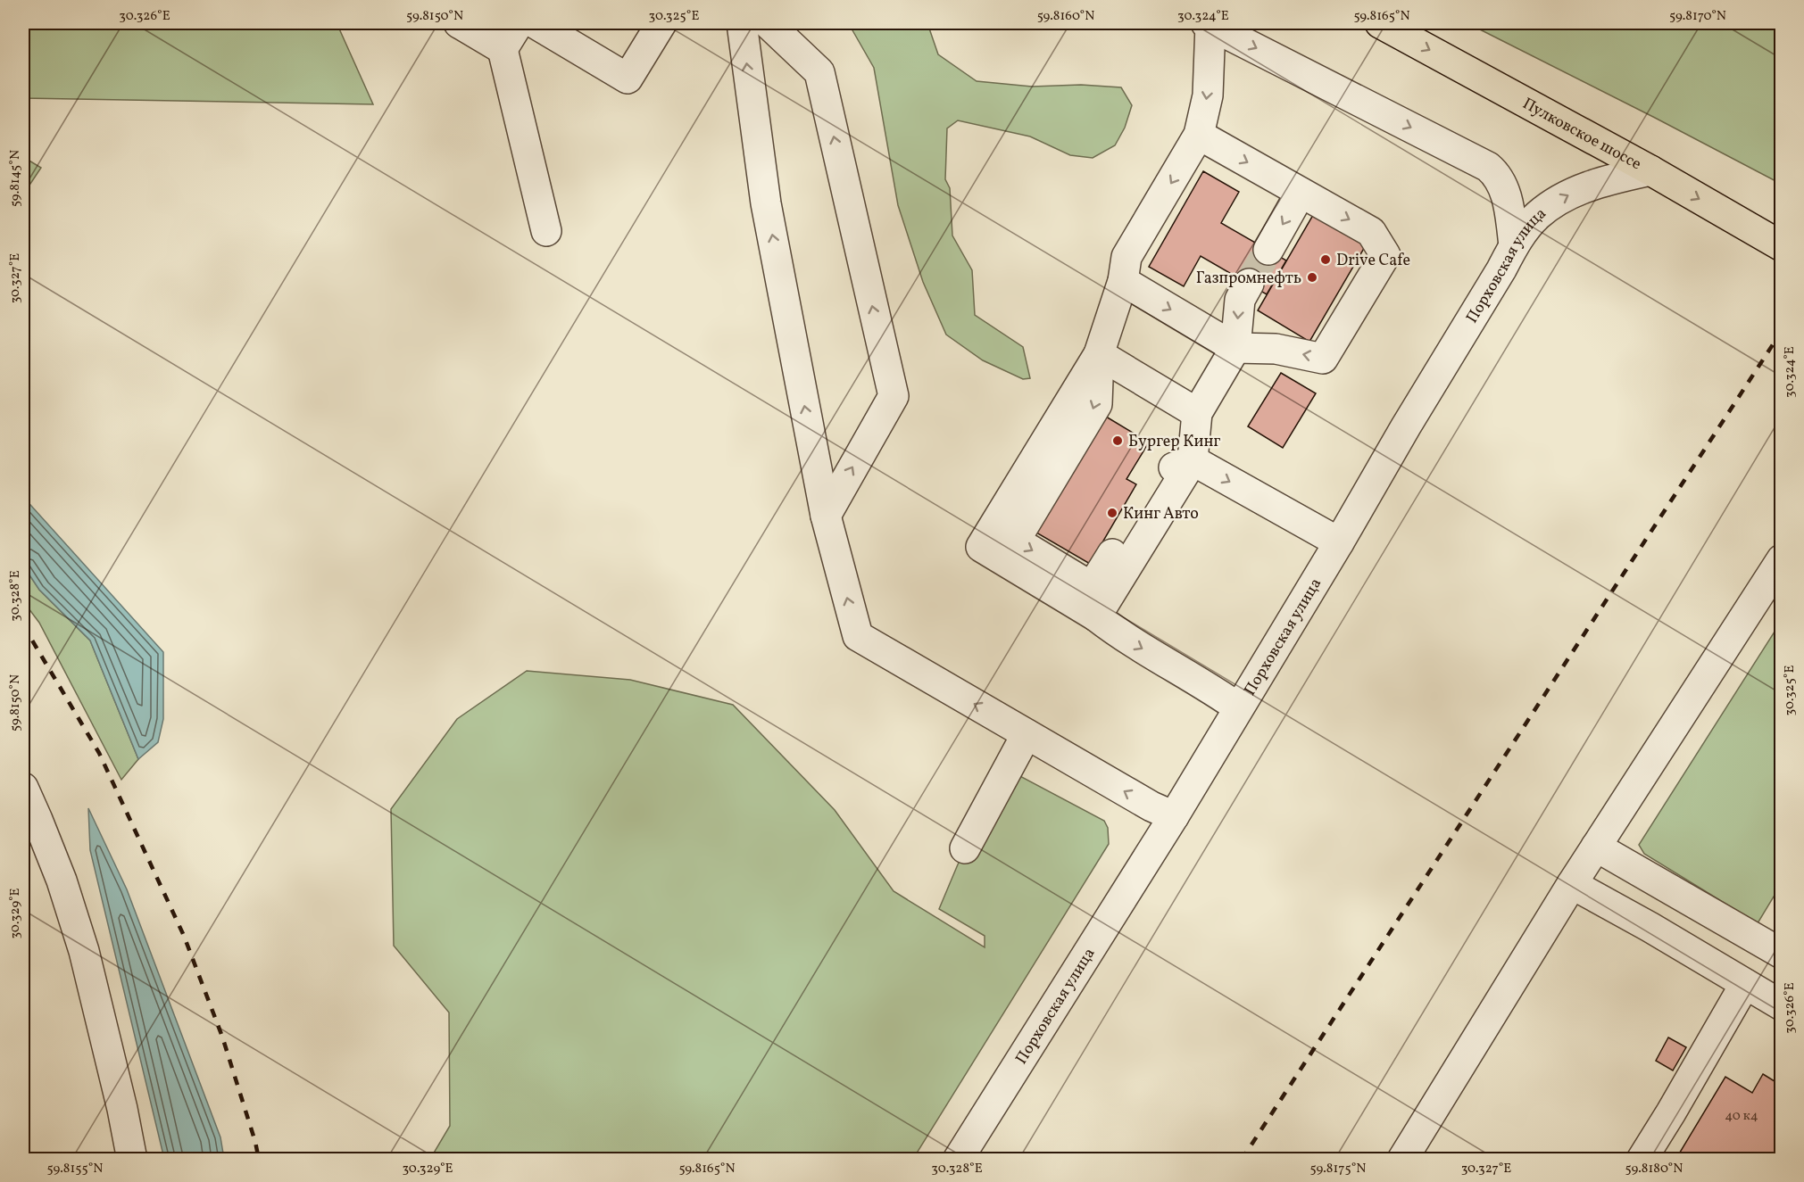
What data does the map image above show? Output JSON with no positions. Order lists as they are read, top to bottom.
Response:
{
  "streets": {
    "main road": ["Пулковское шоссе"],
    "street": ["Порховская улица"]
  },
  "crossings": [
    ["Пулковское шоссе", "Порховская улица"]
  ],
  "one_way": ["Пулковское шоссе"],
  "places": [
    "Drive Cafe",
    "Газпромнефть",
    "Бургер Кинг",
    "Кинг Авто"
  ],
  "house_numbers": ["40 к4"],
  "coordinates": [
    "30.326°E",
    "59.8150°N",
    "30.325°E",
    "59.8160°N",
    "30.324°E",
    "59.8165°N",
    "59.8170°N",
    "59.8145°N",
    "30.327°E",
    "30.328°E",
    "30.329°E",
    "59.8155°N",
    "59.8175°N",
    "59.8180°N"
  ]
}
